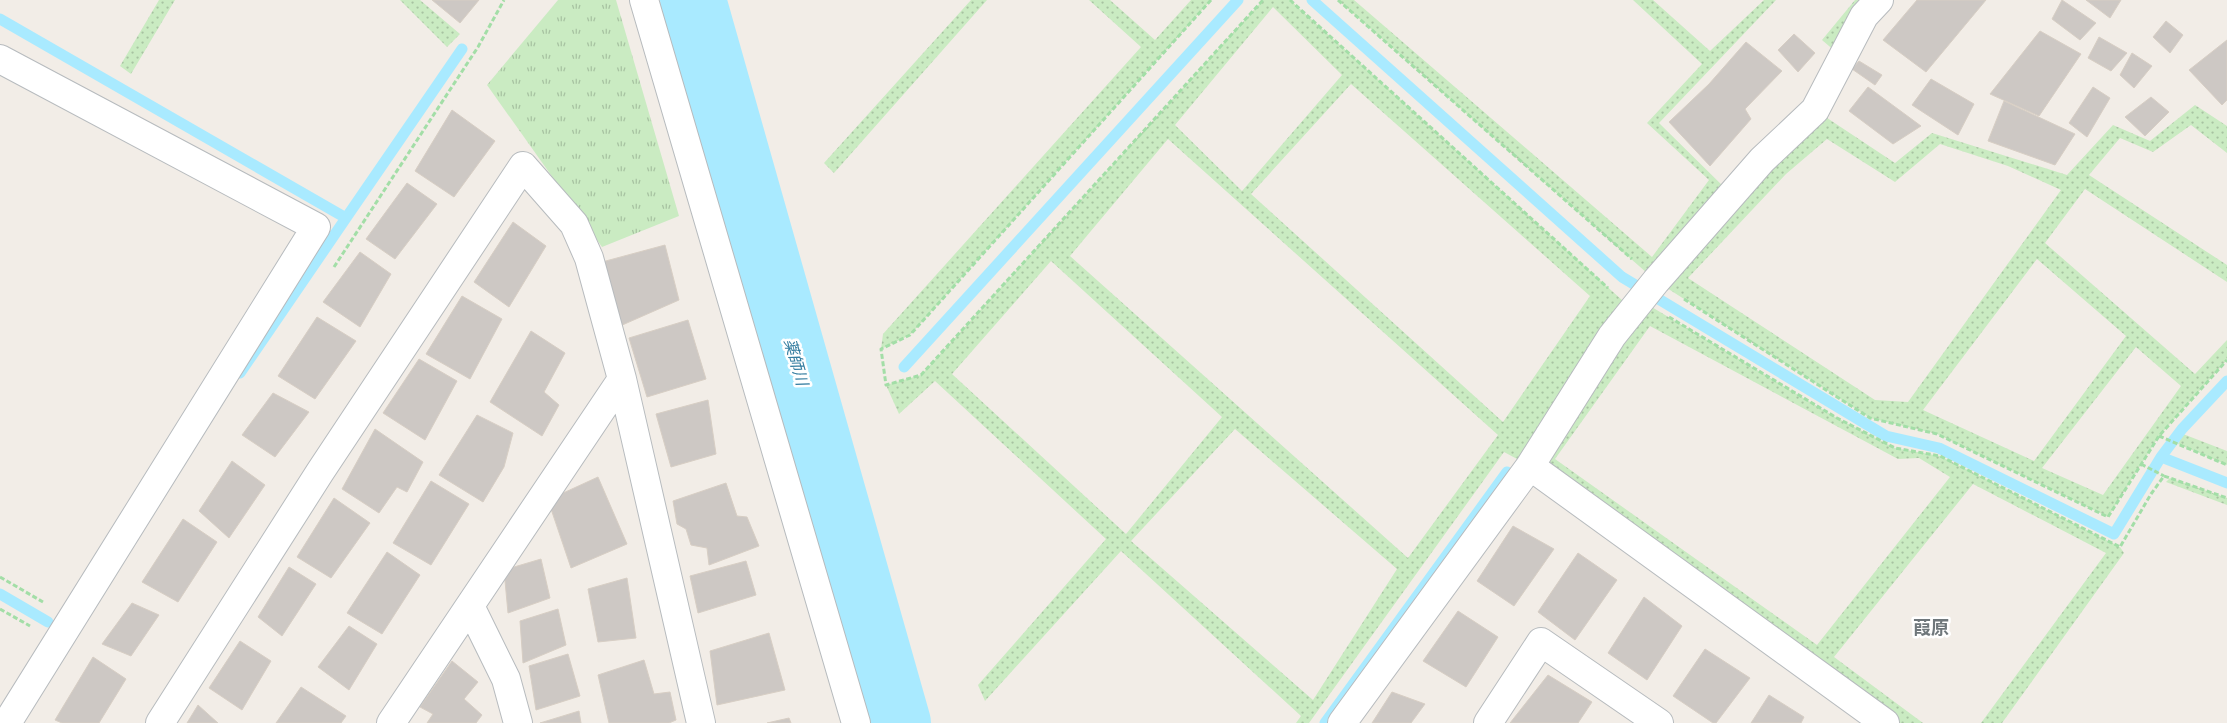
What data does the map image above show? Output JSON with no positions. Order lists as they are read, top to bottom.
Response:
{
  "districts": ["葭原"],
  "water": ["薬師川"]
}
